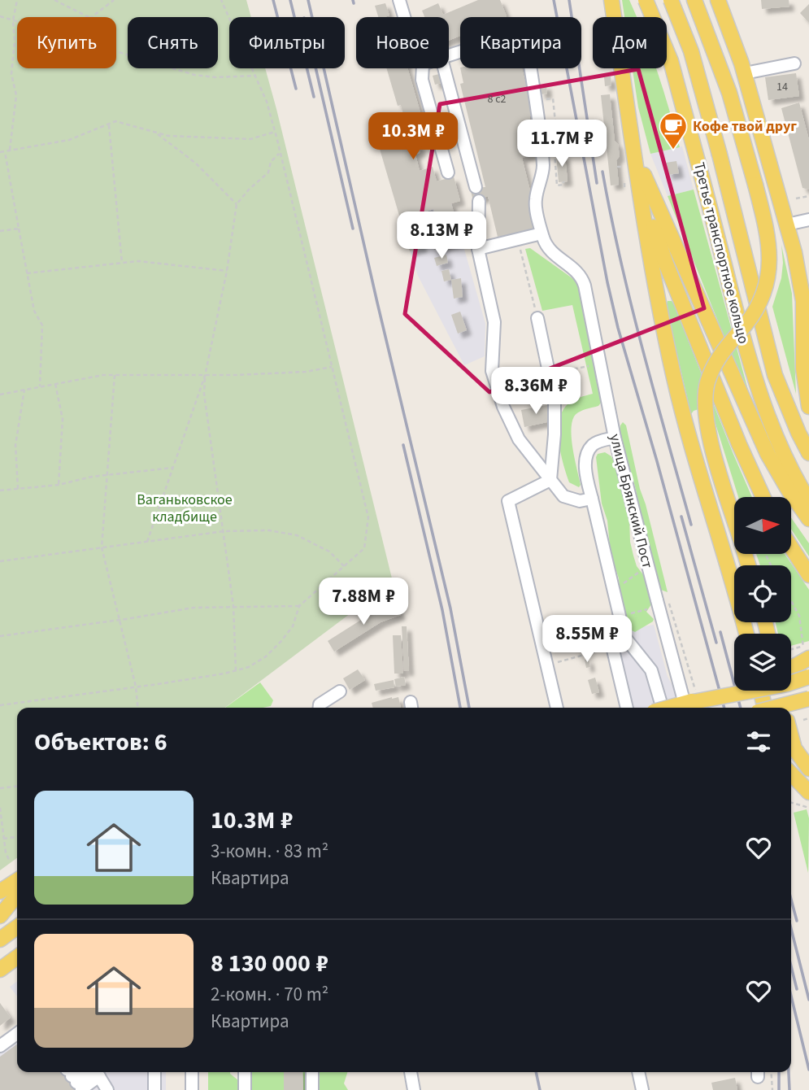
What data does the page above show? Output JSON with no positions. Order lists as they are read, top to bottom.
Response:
{
  "streets": {
    "main road": ["Третье транспортное кольцо"],
    "street": ["улица Брянский Пост"]
  },
  "parks": ["Ваганьковское кладбище"],
  "places": {
    "cafe": ["Кофе твой друг"]
  },
  "house_numbers": ["14", "8 с2"],
  "north": "right",
  "page": {
    "chip": [
      "Купить",
      "Снять",
      "Фильтры",
      "Новое",
      "Квартира",
      "Дом"
    ],
    "price": [
      "10.3M ₽",
      "11.7M ₽",
      "8.13M ₽",
      "8.36M ₽",
      "7.88M ₽",
      "8.55M ₽"
    ],
    "heading": "Объектов: 6",
    "list": [
      {
        "name": "10.3M ₽",
        "note": "3-комн. · 83 m² · Квартира"
      },
      {
        "name": "8 130 000 ₽",
        "note": "2-комн. · 70 m² · Квартира"
      }
    ]
  }
}
